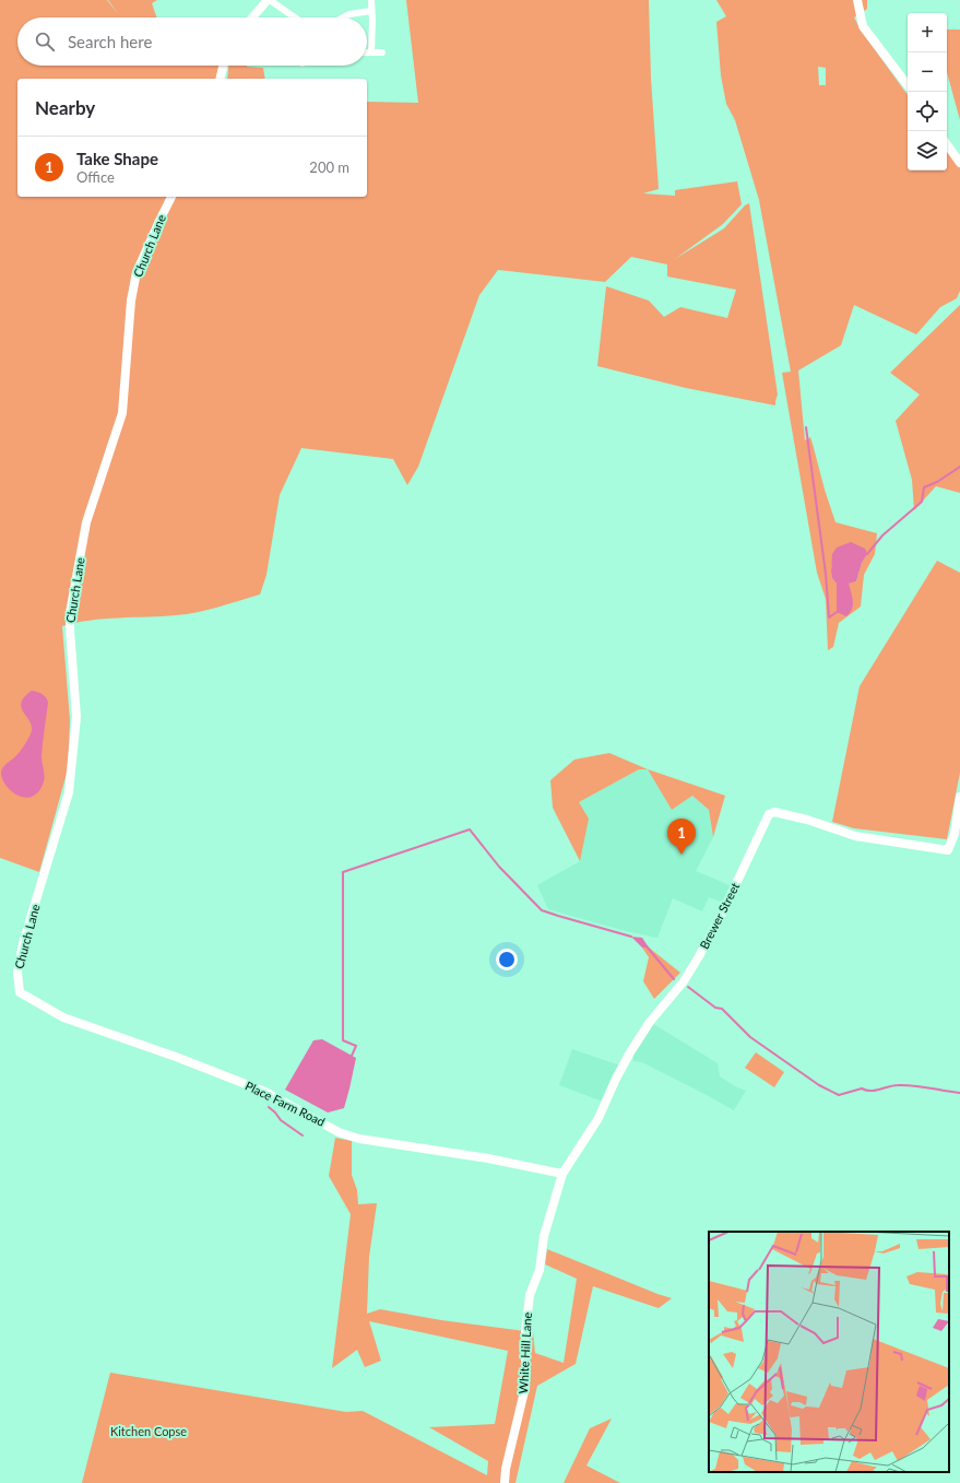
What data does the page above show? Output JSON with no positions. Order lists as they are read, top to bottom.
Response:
{
  "streets": {
    "street": [
      "Church Lane",
      "Brewer Street",
      "Place Farm Road",
      "White Hill Lane"
    ]
  },
  "crossings": [
    ["Church Lane", "Place Farm Road"],
    ["Brewer Street", "Place Farm Road"],
    ["Brewer Street", "White Hill Lane"],
    ["Place Farm Road", "White Hill Lane"]
  ],
  "parks": ["Kitchen Copse"],
  "page": {
    "map_buttons": ["+", "−"],
    "search": "Search here",
    "heading": "Nearby",
    "list": [
      {
        "mark": "1",
        "name": "Take Shape",
        "note": "Office",
        "value": "200 m"
      }
    ],
    "pins": "1"
  }
}
